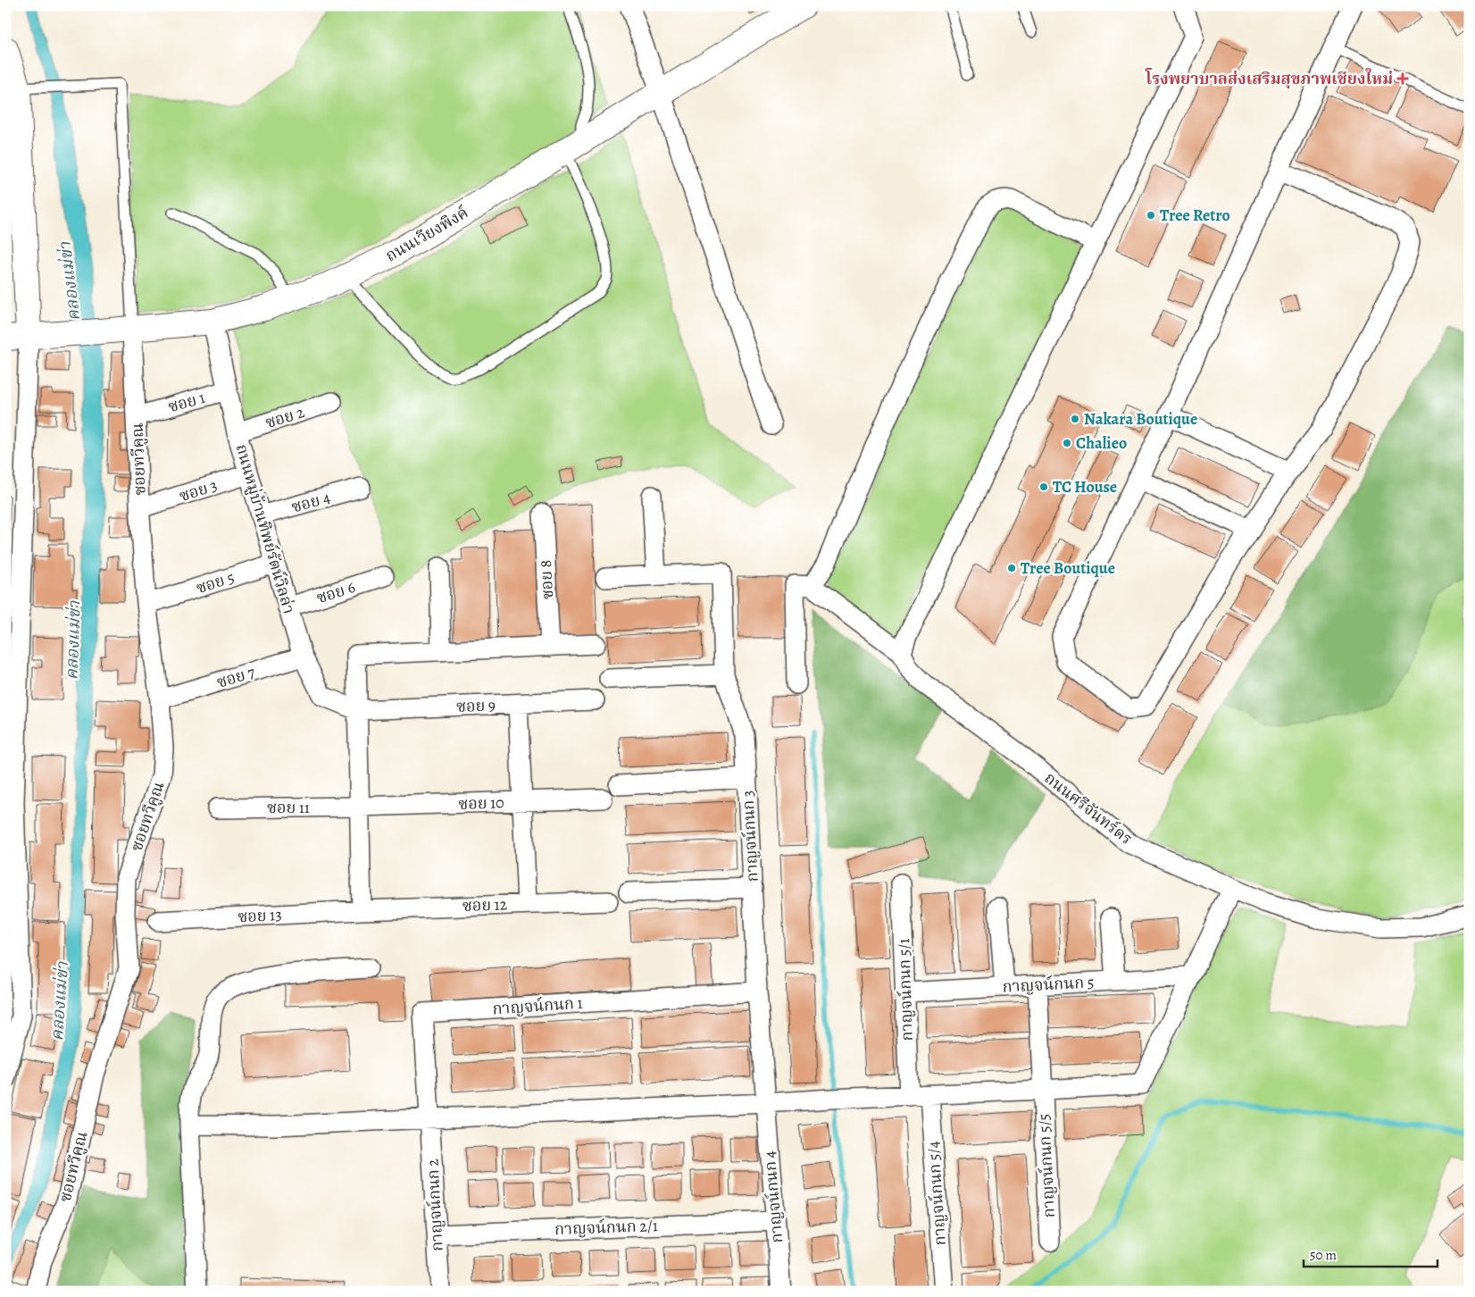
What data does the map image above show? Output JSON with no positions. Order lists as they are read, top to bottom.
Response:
{
  "streets": {
    "street": [
      "ถนนเวียงพิงค์",
      "ซอย 1",
      "ซอย 2",
      "ซอยทวีคูณ",
      "ซอย 3",
      "ซอย 4",
      "ถนนหมู่บ้านทิพย์รัตน์วิลล่า",
      "ซอย 8",
      "ซอย 5",
      "ซอย 6",
      "ซอย 7",
      "ซอย 9",
      "ซอย 10",
      "ซอย 11",
      "ถนนศรีจันทร์ดร",
      "กาญจน์กนก 3",
      "ซอย 12",
      "ซอย 13",
      "กาญจน์กนก 5",
      "กาญจน์กนก 5/1",
      "กาญจน์กนก 1",
      "กาญจน์กนก 5/5",
      "กาญจน์กนก 5/4",
      "กาญจน์กนก 4",
      "กาญจน์กนก 2",
      "กาญจน์กนก 2/1"
    ]
  },
  "crossings": [
    ["ถนนเวียงพิงค์", "ซอยทวีคูณ"],
    ["ถนนเวียงพิงค์", "ถนนหมู่บ้านทิพย์รัตน์วิลล่า"],
    ["ซอย 1", "ถนนหมู่บ้านทิพย์รัตน์วิลล่า"],
    ["ซอย 2", "ถนนหมู่บ้านทิพย์รัตน์วิลล่า"],
    ["ซอย 3", "ถนนหมู่บ้านทิพย์รัตน์วิลล่า"],
    ["ซอย 4", "ถนนหมู่บ้านทิพย์รัตน์วิลล่า"],
    ["ถนนหมู่บ้านทิพย์รัตน์วิลล่า", "ซอย 5"],
    ["ถนนหมู่บ้านทิพย์รัตน์วิลล่า", "ซอย 6"],
    ["ถนนหมู่บ้านทิพย์รัตน์วิลล่า", "ซอย 7"],
    ["ถนนหมู่บ้านทิพย์รัตน์วิลล่า", "ซอย 9"],
    ["ซอย 10", "ซอย 11"],
    ["กาญจน์กนก 3", "กาญจน์กนก 1"],
    ["กาญจน์กนก 3", "กาญจน์กนก 4"],
    ["ซอย 12", "ซอย 13"],
    ["กาญจน์กนก 5", "กาญจน์กนก 5/1"],
    ["กาญจน์กนก 5", "กาญจน์กนก 5/5"],
    ["กาญจน์กนก 1", "กาญจน์กนก 2"],
    ["กาญจน์กนก 4", "กาญจน์กนก 2/1"],
    ["กาญจน์กนก 2", "กาญจน์กนก 2/1"]
  ],
  "water": ["คลองแม่ข่า"],
  "places": {
    "health": ["โรงพยาบาลส่งเสริมสุขภาพเชียงใหม่"],
    "other": [
      "Tree Retro",
      "Nakara Boutique",
      "Chalieo",
      "TC House",
      "Tree Boutique"
    ]
  },
  "scale_bar": "50 m"
}
